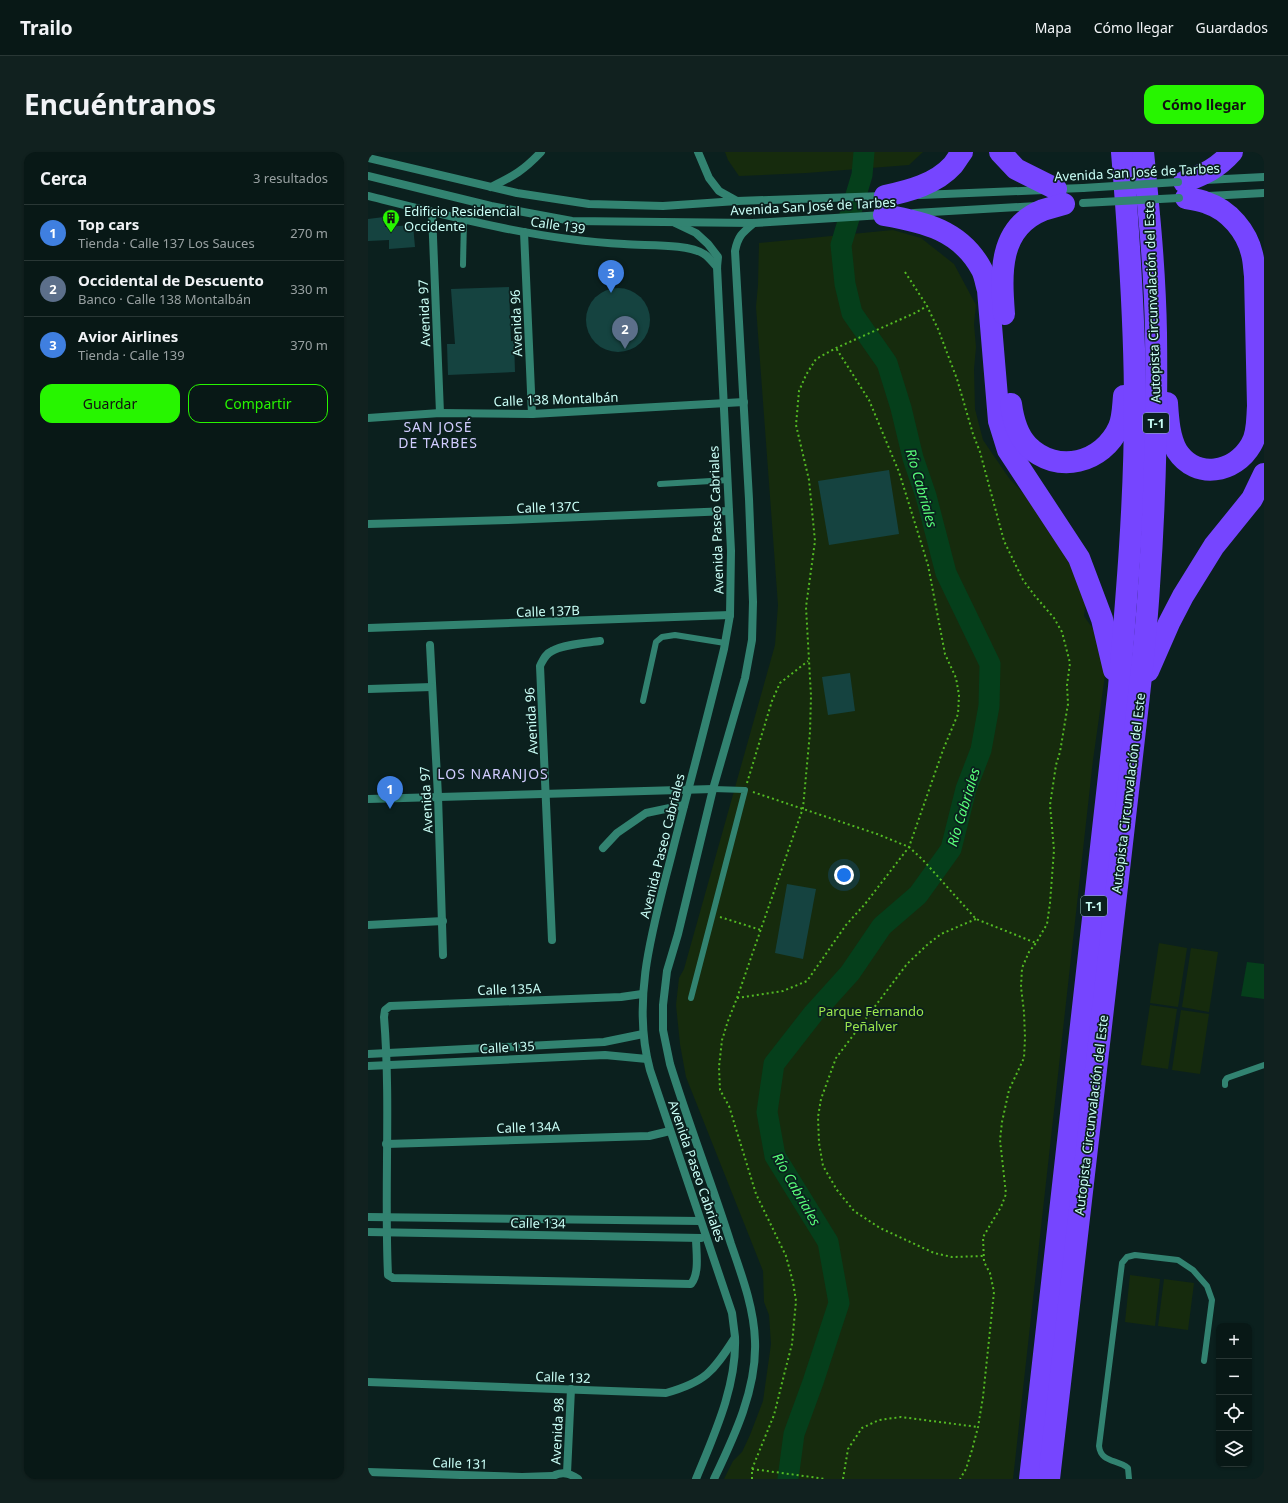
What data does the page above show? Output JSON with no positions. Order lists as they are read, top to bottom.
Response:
{
  "streets": {
    "highway": ["Autopista Circunvalación del Este", "T-1"],
    "street": [
      "Avenida San José de Tarbes",
      "Calle 139",
      "Avenida 97",
      "Avenida 96",
      "Calle 138 Montalbán",
      "Calle 137C",
      "Avenida Paseo Cabriales",
      "Calle 137B",
      "Calle 135A",
      "Calle 135",
      "Calle 134A",
      "Calle 134",
      "Calle 132",
      "Avenida 98",
      "Calle 131"
    ]
  },
  "crossings": [
    ["Avenida San José de Tarbes", "Avenida Paseo Cabriales"],
    ["Calle 139", "Avenida 97"],
    ["Calle 139", "Avenida 96"],
    ["Calle 139", "Avenida Paseo Cabriales"],
    ["Avenida 97", "Calle 138 Montalbán"],
    ["Avenida 96", "Calle 138 Montalbán"],
    ["Calle 138 Montalbán", "Avenida Paseo Cabriales"],
    ["Calle 137C", "Avenida Paseo Cabriales"],
    ["Avenida Paseo Cabriales", "Calle 137B"],
    ["Avenida Paseo Cabriales", "Calle 135A"],
    ["Avenida Paseo Cabriales", "Calle 135"],
    ["Avenida Paseo Cabriales", "Calle 134A"],
    ["Avenida Paseo Cabriales", "Calle 134"],
    ["Avenida Paseo Cabriales", "Calle 132"],
    ["Calle 135A", "Calle 135"],
    ["Calle 132", "Avenida 98"],
    ["Avenida 98", "Calle 131"]
  ],
  "districts": ["SAN JOSÉ DE TARBES", "LOS NARANJOS"],
  "water": ["Río Cabriales"],
  "parks": ["Parque Fernando Peñalver"],
  "places": {
    "building": ["Edificio Residencial Occidente"]
  },
  "page": {
    "header": "Trailo",
    "nav": ["Mapa", "Cómo llegar", "Guardados"],
    "title": "Encuéntranos",
    "buttons": [
      "Cómo llegar",
      ["Guardar", "Compartir"]
    ],
    "heading": ["Cerca", "3 resultados"],
    "list": [
      {
        "mark": "1",
        "name": "Top cars",
        "note": "Tienda · Calle 137 Los Sauces",
        "value": "270 m"
      },
      {
        "mark": "2",
        "name": "Occidental de Descuento",
        "note": "Banco · Calle 138 Montalbán",
        "value": "330 m"
      },
      {
        "mark": "3",
        "name": "Avior Airlines",
        "note": "Tienda · Calle 139",
        "value": "370 m"
      }
    ],
    "pins": ["3", "2", "1"],
    "map_buttons": ["+", "−"]
  }
}
